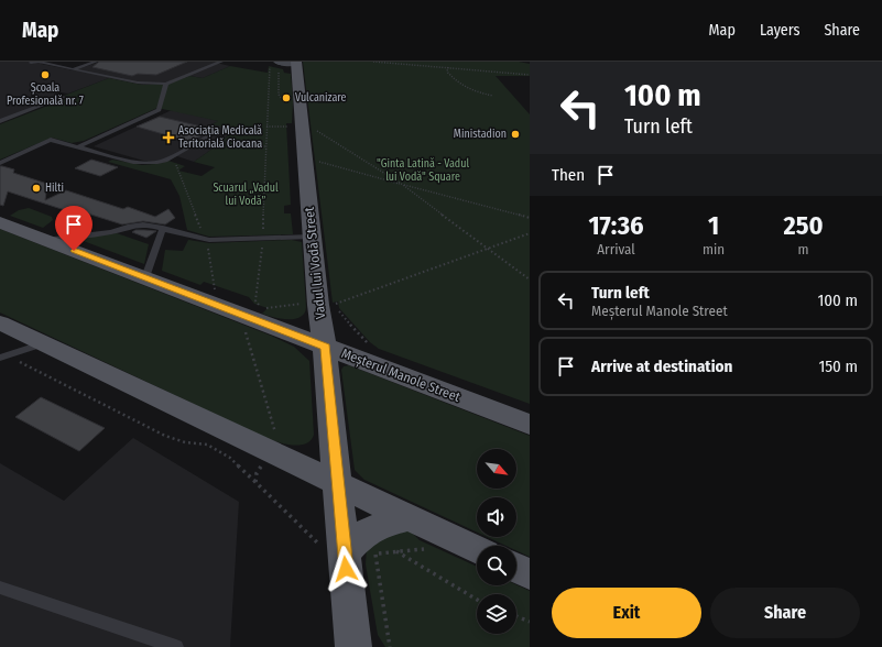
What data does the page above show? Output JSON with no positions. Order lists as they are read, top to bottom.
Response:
{
  "streets": {
    "main road": ["Vadul lui Vodă Street", "Meșterul Manole Street"]
  },
  "crossings": [
    ["Vadul lui Vodă Street", "Meșterul Manole Street"]
  ],
  "parks": ["\"Ginta Latină - Vadul lui Vodă\" Square", "Scuarul „Vadul lui Vodă”"],
  "places": {
    "other": [
      "Școala Profesională nr. 7",
      "Vulcanizare",
      "Ministadion",
      "Hilti"
    ],
    "health": ["Asociația Medicală Teritorială Ciocana"]
  },
  "north": "bottom right",
  "page": {
    "header": "Map",
    "nav": ["Map", "Layers", "Share"],
    "turn": ["100 m", "Turn left"],
    "then": "Then",
    "eta": [
      "17:36",
      "Arrival",
      "1",
      "min",
      "250",
      "m"
    ],
    "list": [
      {
        "name": "Turn left",
        "note": "Meșterul Manole Street",
        "value": "100 m"
      },
      {
        "name": "Arrive at destination",
        "value": "150 m"
      }
    ],
    "buttons": ["Exit", "Share"]
  }
}
